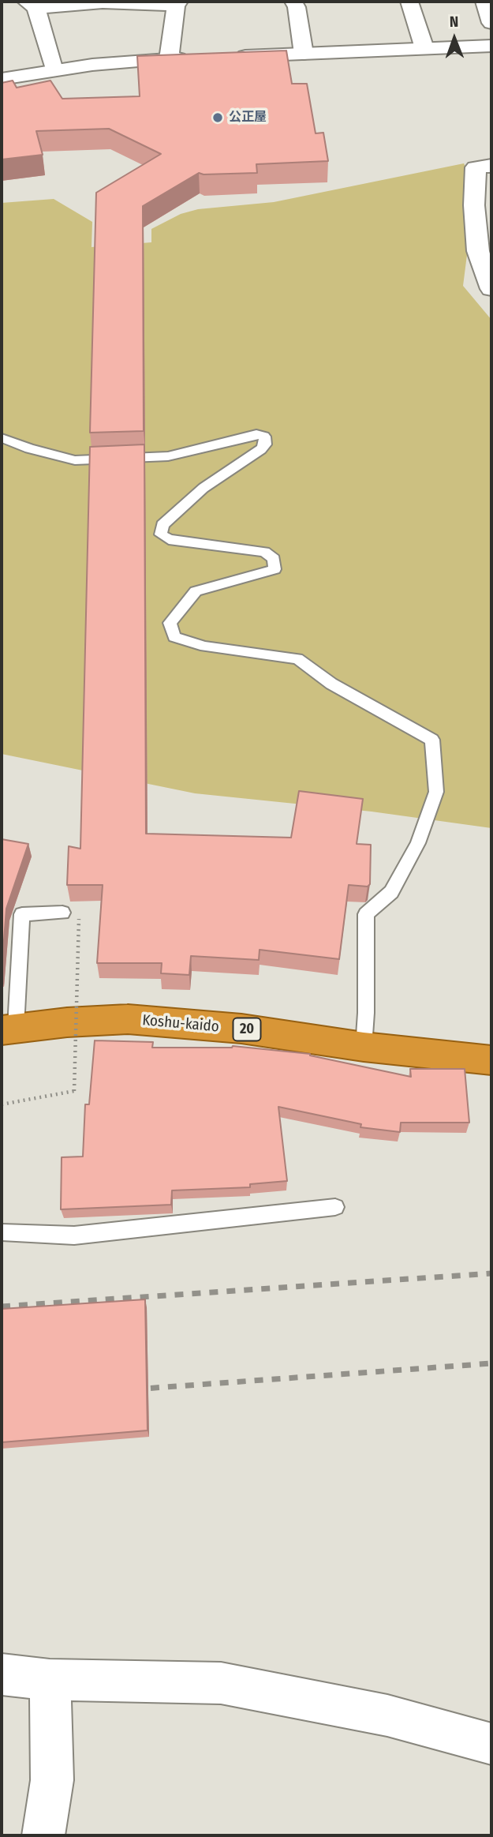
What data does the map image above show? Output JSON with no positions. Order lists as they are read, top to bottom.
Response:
{
  "streets": {
    "highway": ["Koshu-kaido", "20"]
  },
  "places": ["公正屋"],
  "north": "top"
}
